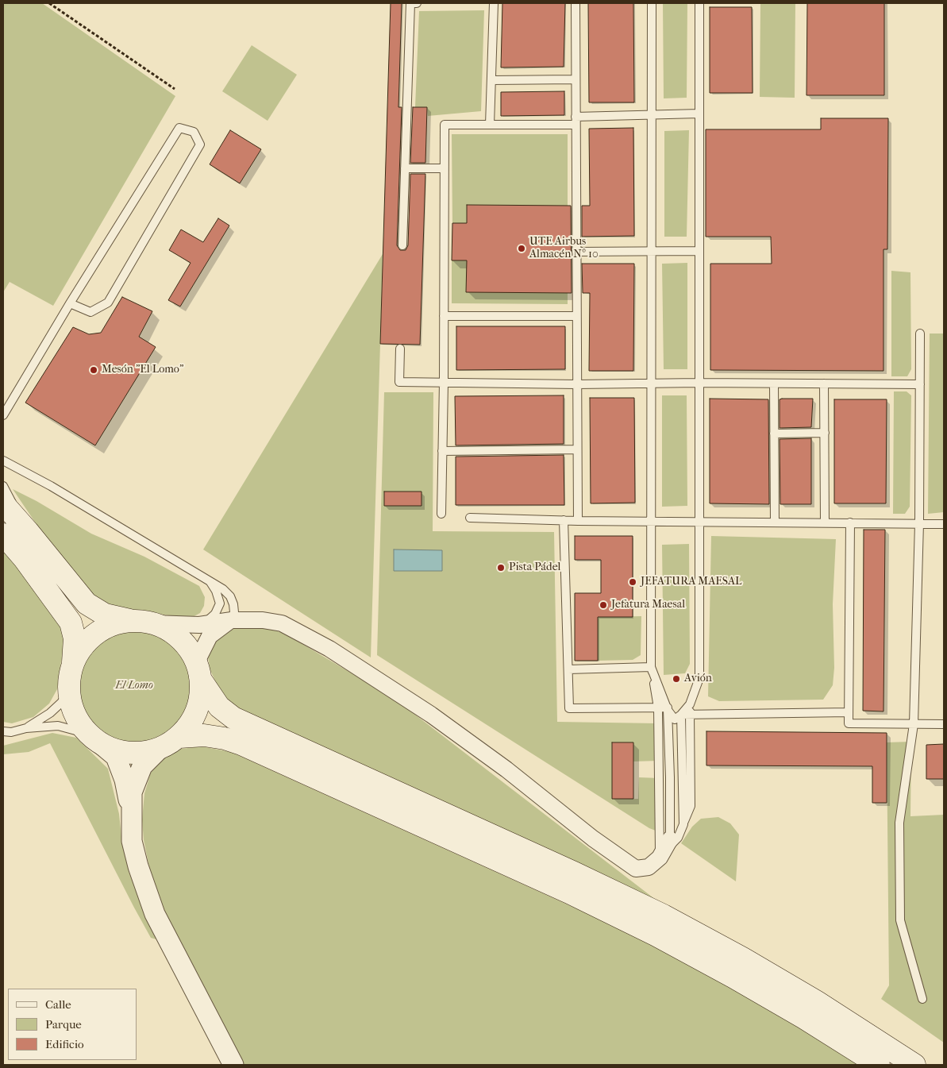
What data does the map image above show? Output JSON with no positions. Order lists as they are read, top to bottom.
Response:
{
  "parks": ["El Lomo"],
  "places": [
    "UTE Airbus Almacén Nº 10",
    "Mesón \"El Lomo\"",
    "Pista Pádel",
    "JEFATURA MAESAL",
    "Jefatura Maesal",
    "Avión"
  ],
  "legend": ["Calle", "Parque", "Edificio"]
}
